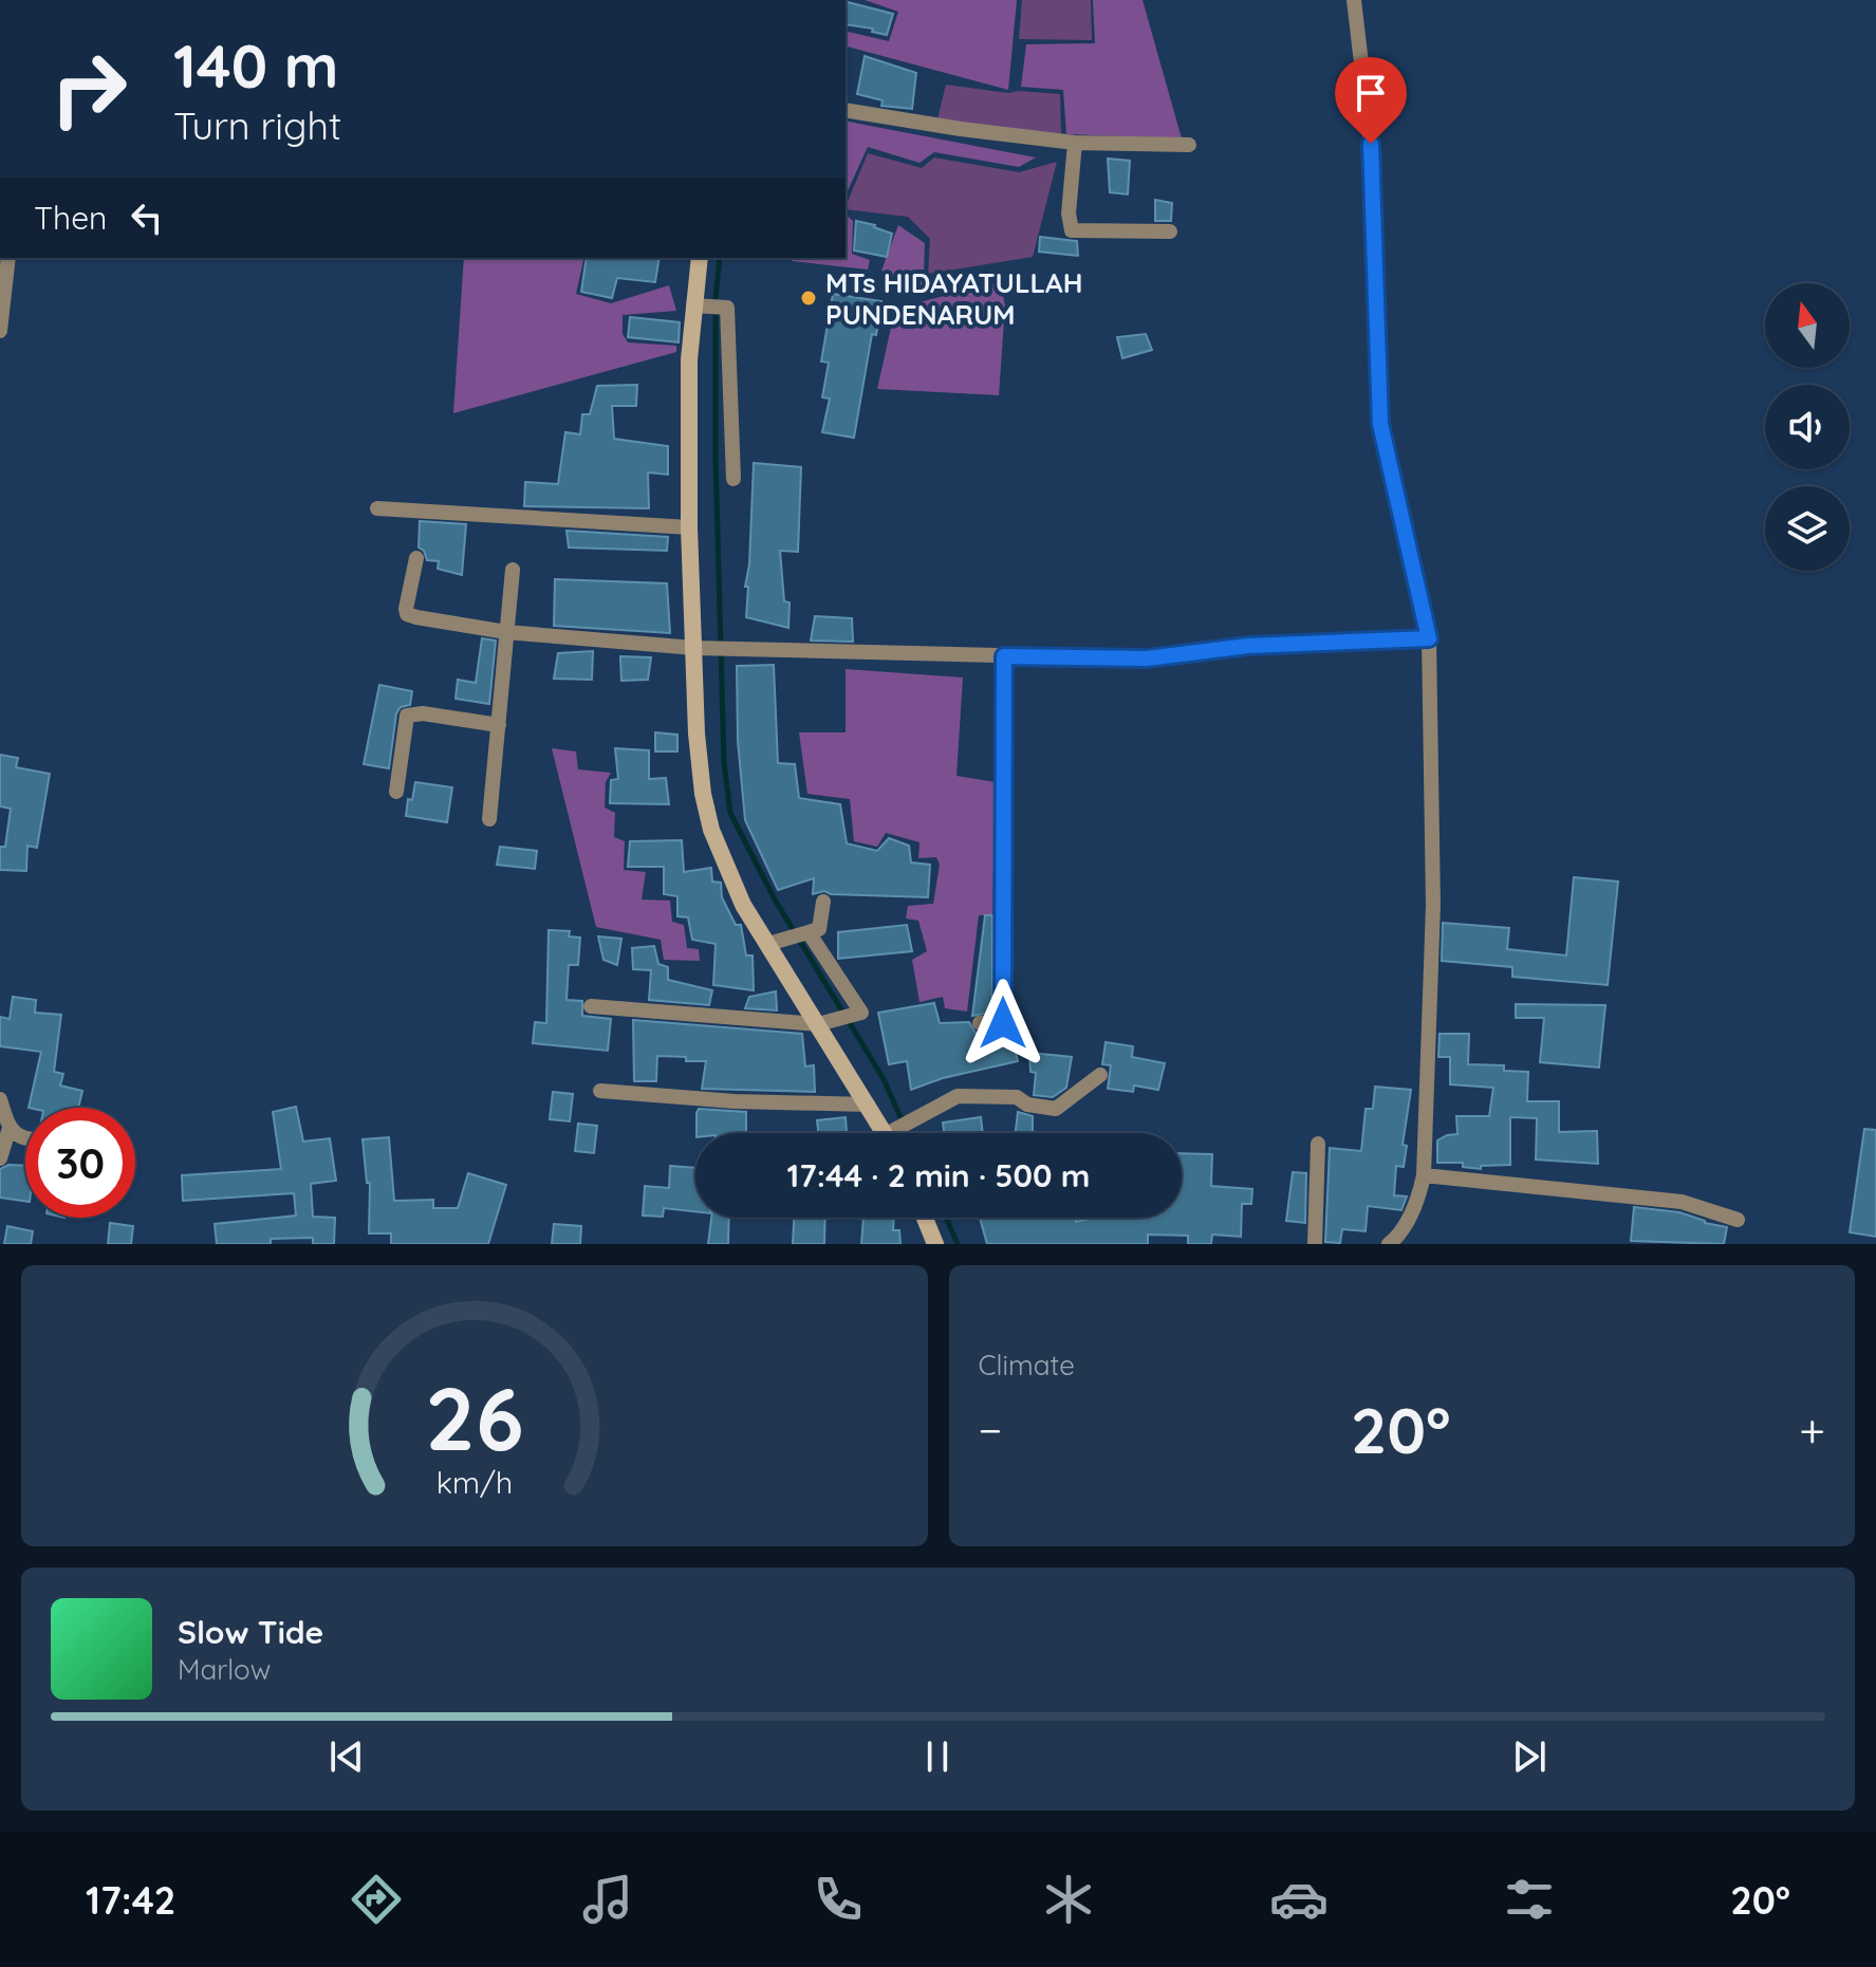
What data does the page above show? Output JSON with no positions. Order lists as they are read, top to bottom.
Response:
{
  "places": ["MTs HIDAYATULLAH PUNDENARUM"],
  "north": "top",
  "page": {
    "turn": ["140 m", "Turn right"],
    "then": "Then",
    "limit": "30",
    "trip": "17:44 · 2 min · 500 m",
    "tile": "Climate",
    "heat": ["−", "20°", "+"],
    "song": ["Slow Tide", "Marlow"],
    "tabs": ["17:42", "20°"],
    "gauge": ["26", "km/h"]
  }
}
